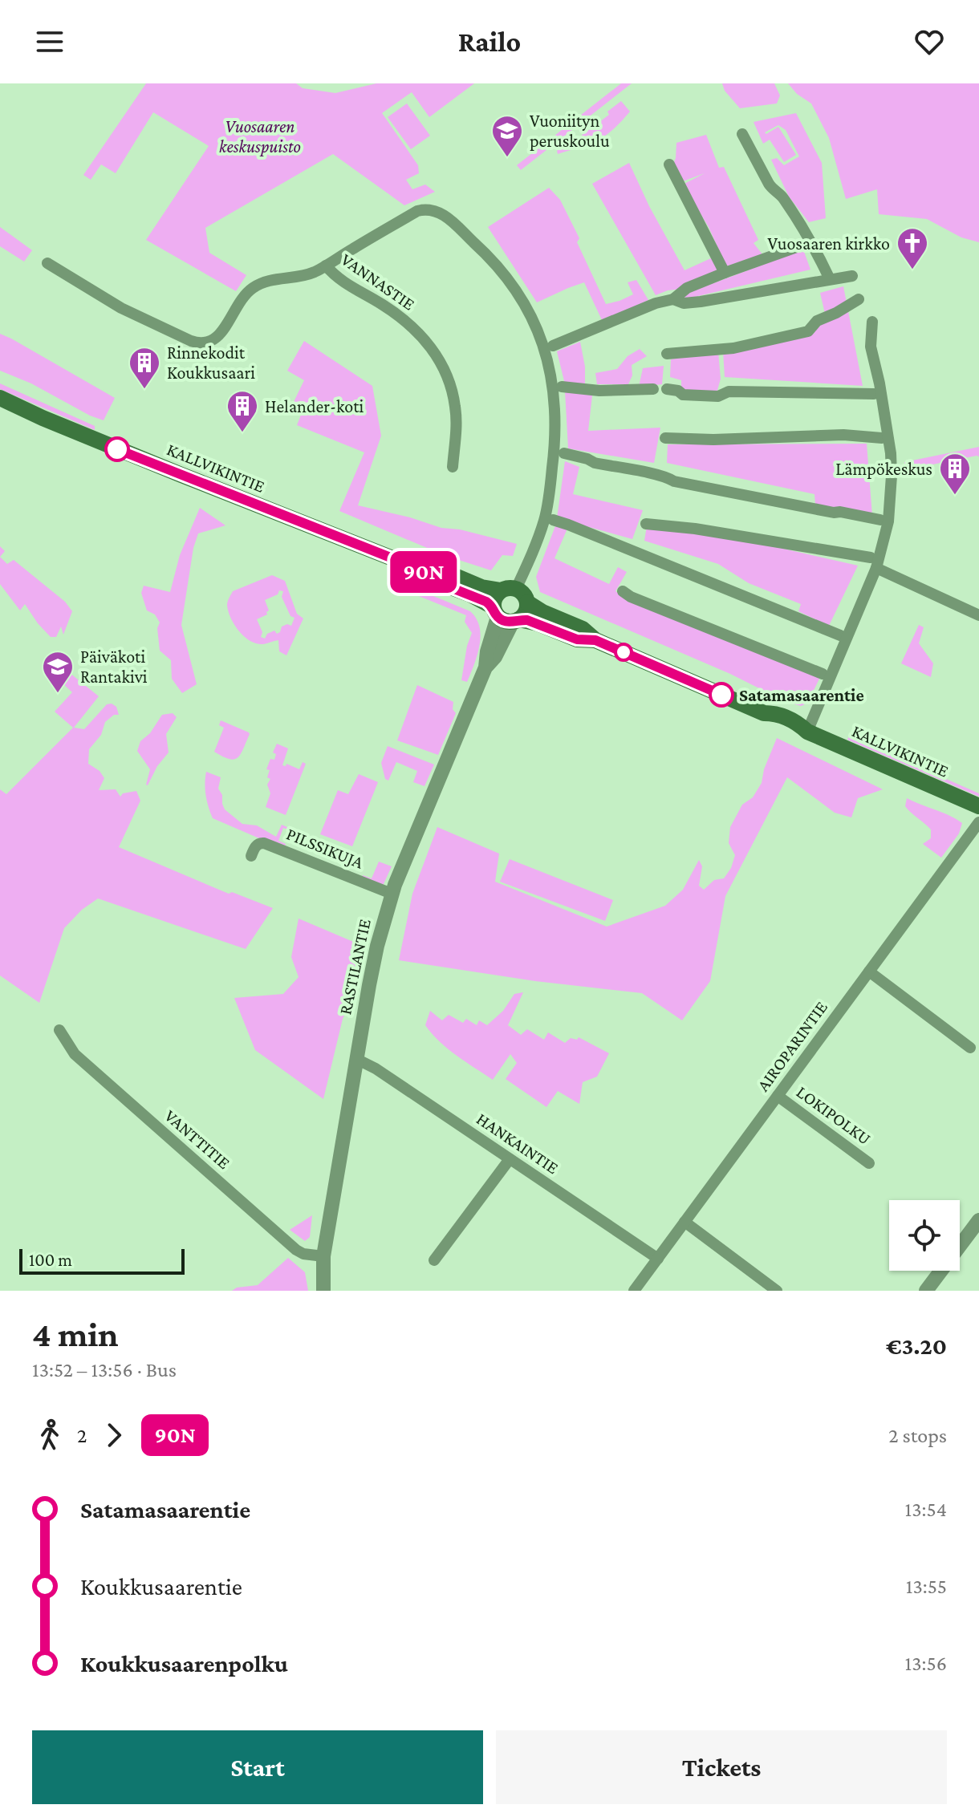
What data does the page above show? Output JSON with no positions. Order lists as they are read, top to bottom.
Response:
{
  "streets": {
    "main road": ["KALLVIKINTIE"],
    "street": [
      "VANNASTIE",
      "PILSSIKUJA",
      "RASTILANTIE",
      "AIROPARINTIE",
      "LOKIPOLKU",
      "VANTTITIE",
      "HANKAINTIE"
    ]
  },
  "crossings": [
    ["KALLVIKINTIE", "RASTILANTIE"],
    ["PILSSIKUJA", "RASTILANTIE"],
    ["RASTILANTIE", "VANTTITIE"],
    ["RASTILANTIE", "HANKAINTIE"],
    ["AIROPARINTIE", "LOKIPOLKU"],
    ["AIROPARINTIE", "HANKAINTIE"]
  ],
  "parks": ["Vuosaaren keskuspuisto"],
  "places": {
    "school or university": ["Vuoniityn peruskoulu", "Päiväkoti Rantakivi"],
    "church": ["Vuosaaren kirkko"],
    "building": ["Rinnekodit Koukkusaari", "Helander-koti", "Lämpökeskus"],
    "other": ["Satamasaarentie"]
  },
  "lines": ["bus line 90N"],
  "scale_bar": "100 m",
  "page": {
    "header": "Railo",
    "on_map": "90N",
    "scale": "100 m",
    "heading": ["4 min", "13:52 – 13:56 · Bus", "€3.20"],
    "legs": ["2", "90N", "2 stops"],
    "list": [
      {
        "name": "Satamasaarentie",
        "value": "13:54"
      },
      {
        "name": "Koukkusaarentie",
        "value": "13:55"
      },
      {
        "name": "Koukkusaarenpolku",
        "value": "13:56"
      }
    ],
    "buttons": ["Start", "Tickets"]
  }
}
